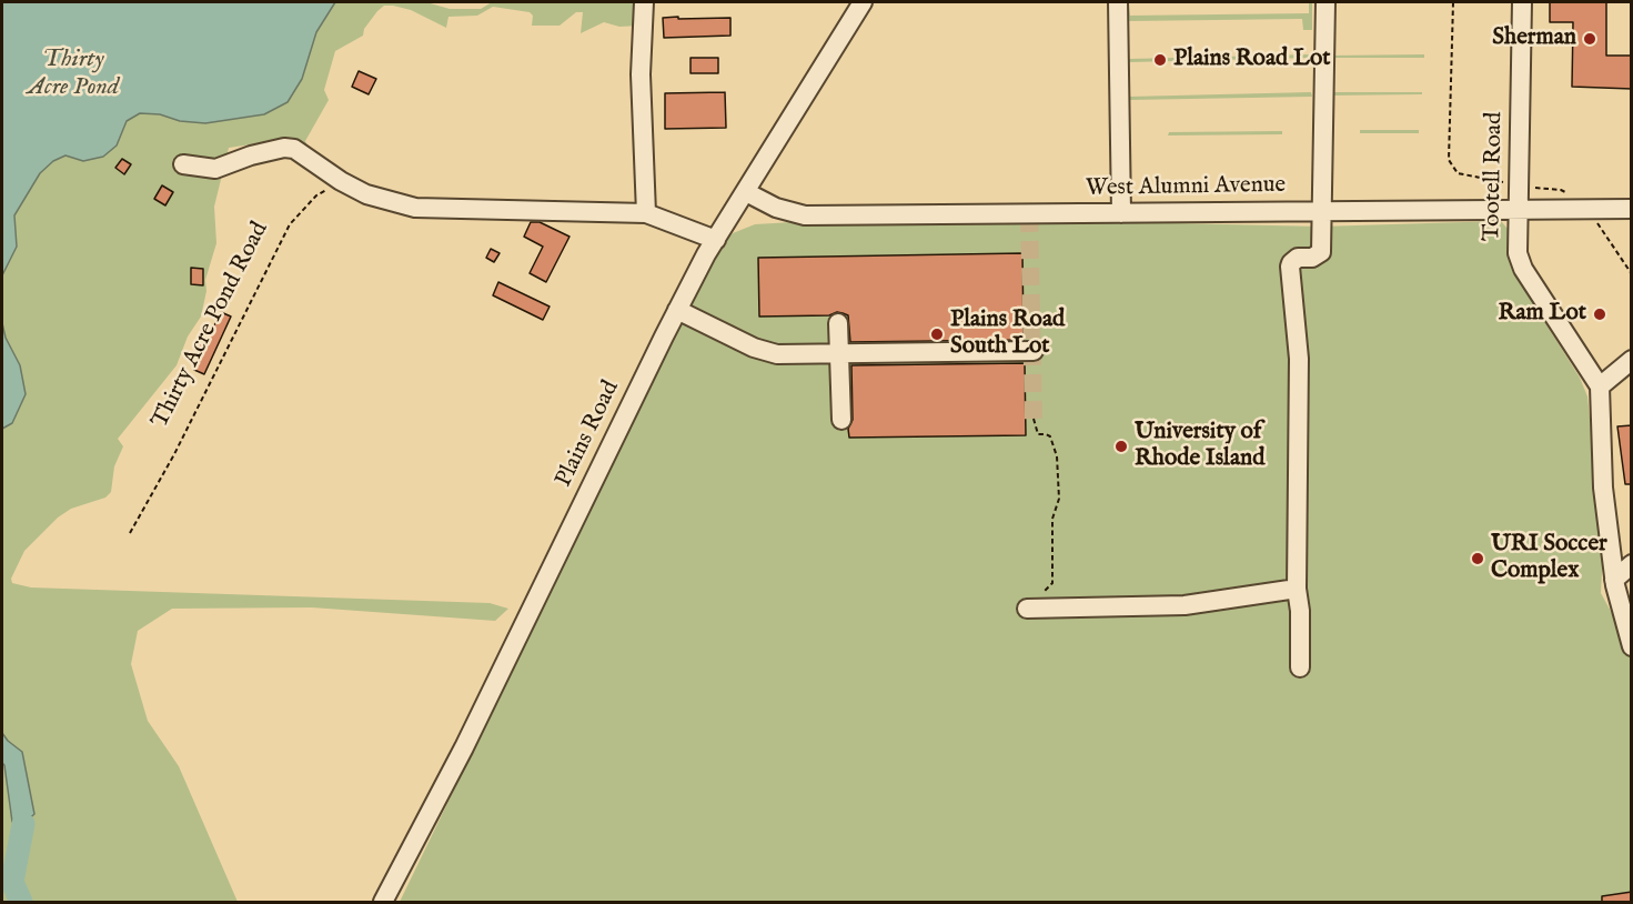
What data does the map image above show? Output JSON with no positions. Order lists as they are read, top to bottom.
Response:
{
  "streets": {
    "street": ["Tootell Road", "West Alumni Avenue", "Plains Road"],
    "path": ["Thirty Acre Pond Road"]
  },
  "crossings": [
    ["Tootell Road", "West Alumni Avenue"],
    ["West Alumni Avenue", "Plains Road"]
  ],
  "water": ["Thirty Acre Pond"],
  "places": [
    "Sherman",
    "Plains Road Lot",
    "Ram Lot",
    "Plains Road South Lot",
    "University of Rhode Island",
    "URI Soccer Complex"
  ]
}
